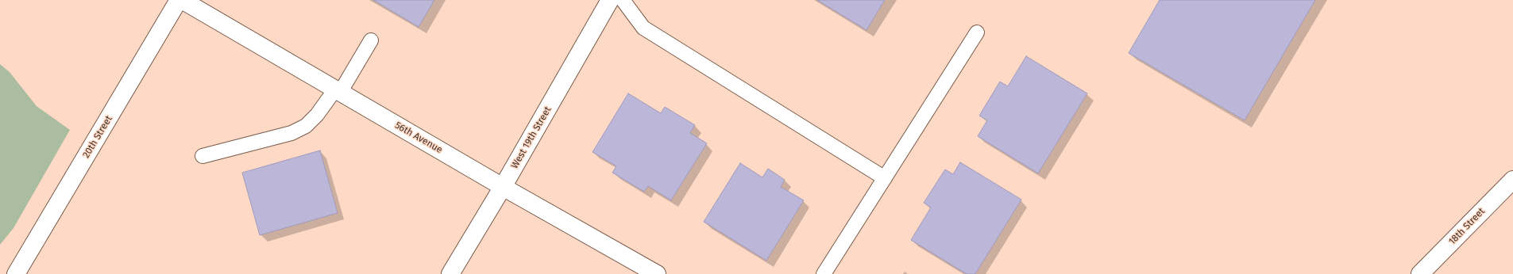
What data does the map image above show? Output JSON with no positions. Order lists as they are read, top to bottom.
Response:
{
  "streets": {
    "street": [
      "20th Street",
      "56th Avenue",
      "West 19th Street",
      "18th Street"
    ]
  },
  "crossings": [
    ["56th Avenue", "West 19th Street"]
  ]
}
